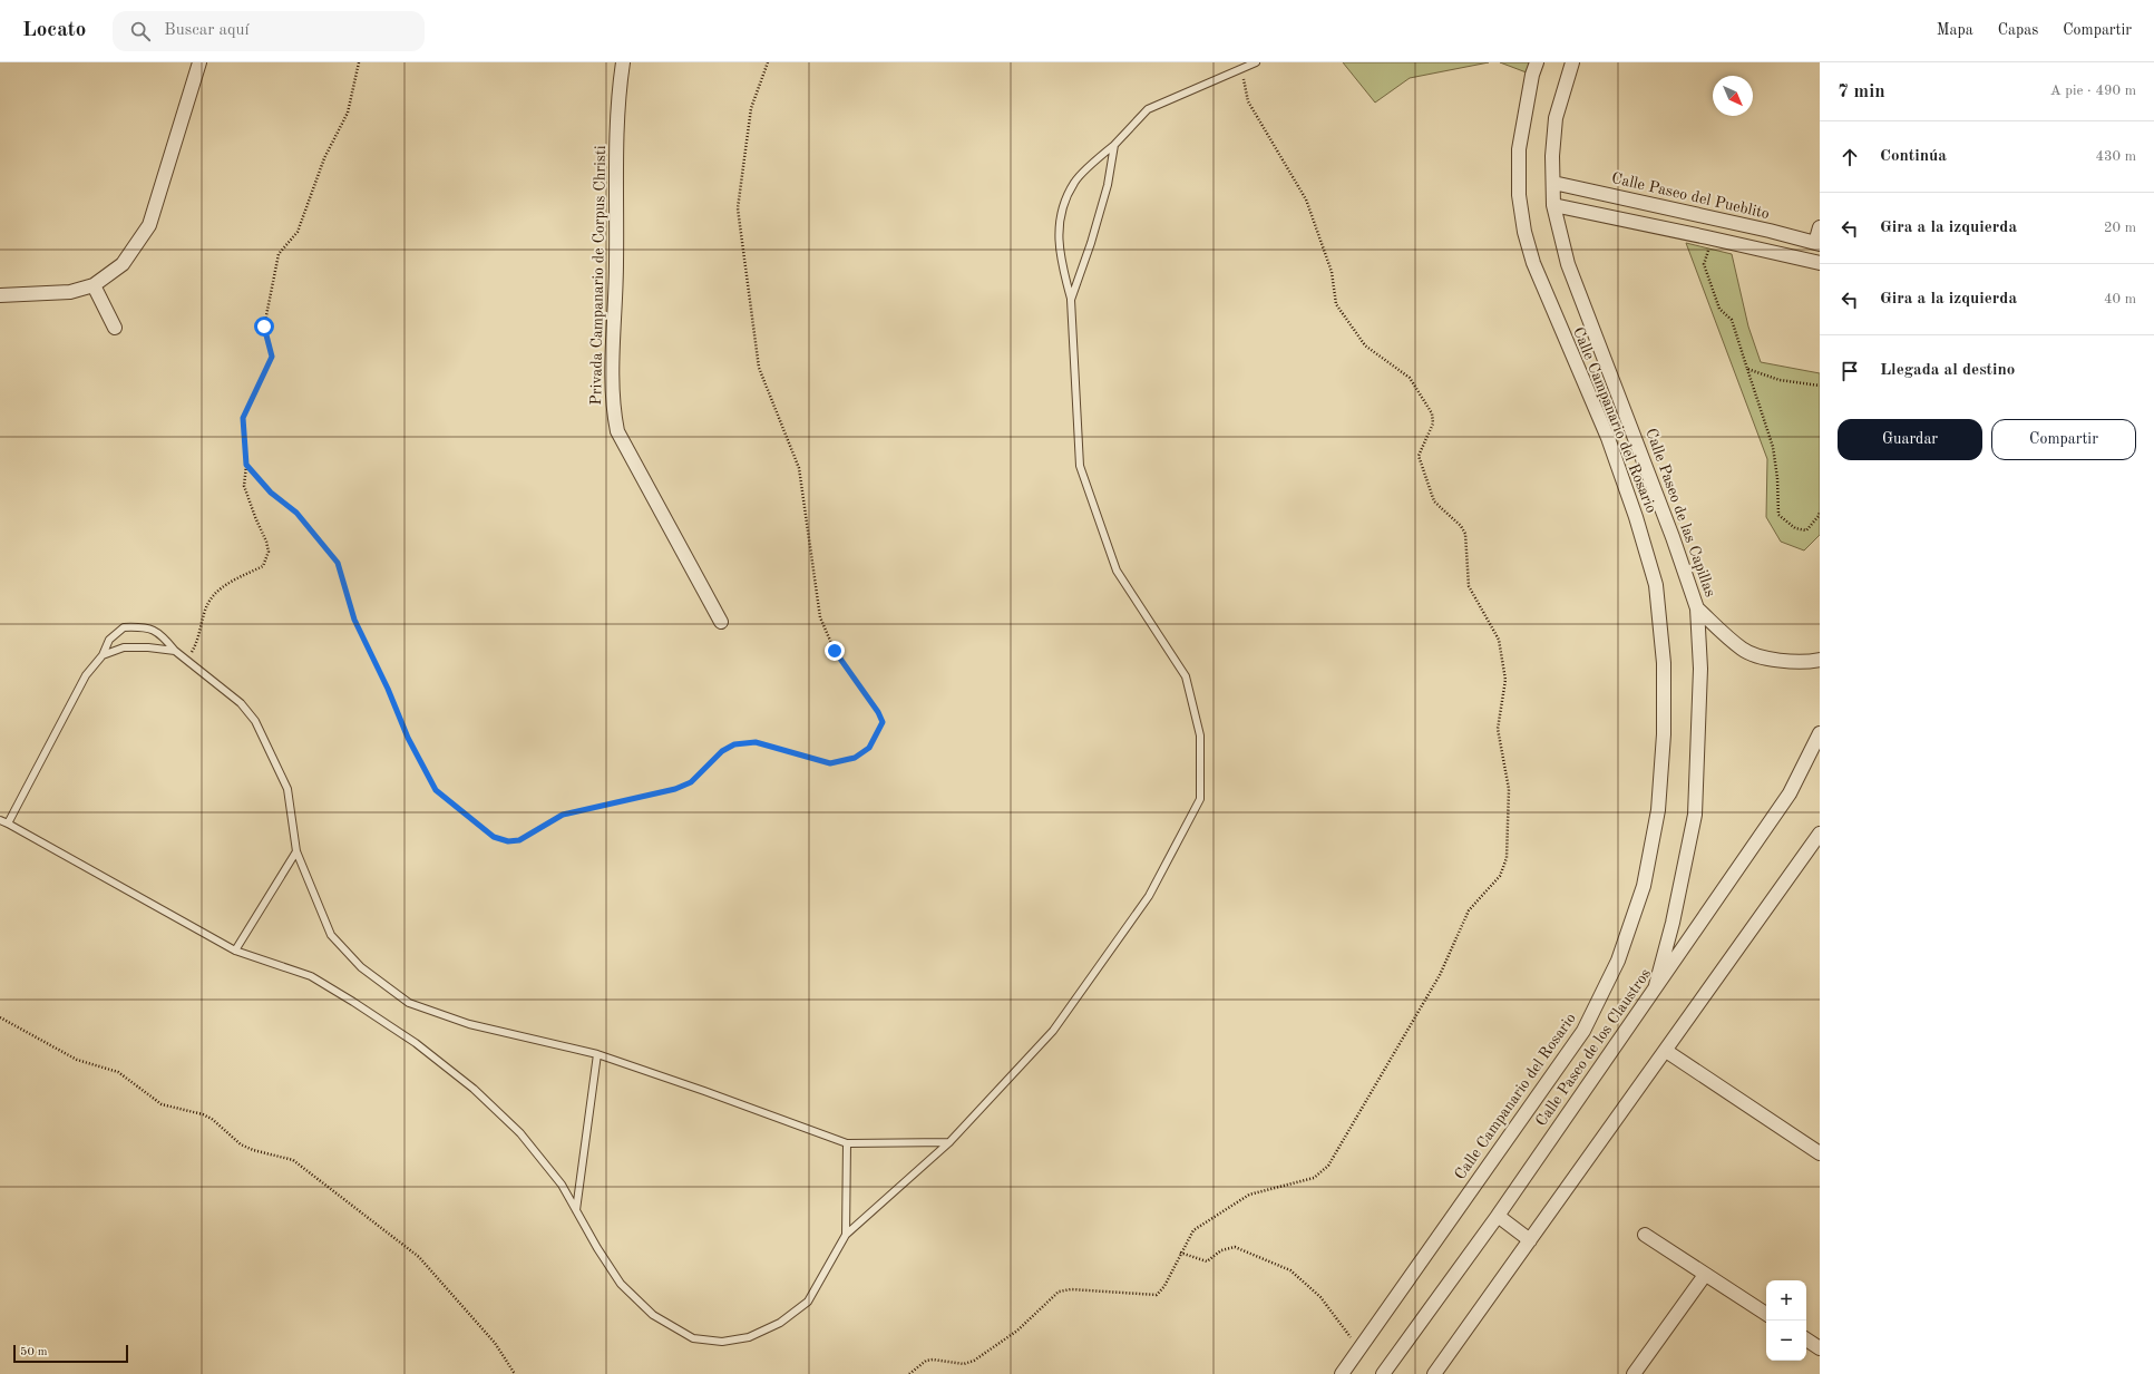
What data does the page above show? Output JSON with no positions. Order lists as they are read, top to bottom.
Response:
{
  "streets": {
    "street": [
      "Calle Paseo del Pueblito",
      "Privada Campanario de Corpus Christi",
      "Calle Campanario del Rosario",
      "Calle Paseo de las Capillas",
      "Calle Paseo de los Claustros"
    ]
  },
  "crossings": [
    ["Calle Paseo del Pueblito", "Calle Paseo de las Capillas"],
    ["Calle Paseo de las Capillas", "Calle Paseo de los Claustros"]
  ],
  "scale_bar": "50 m",
  "north": "bottom right",
  "page": {
    "header": "Locato",
    "search": "Buscar aquí",
    "nav": ["Mapa", "Capas", "Compartir"],
    "heading": ["7 min", "A pie · 490 m"],
    "list": [
      ["Continúa", "430 m"],
      ["Gira a la izquierda", "20 m"],
      ["Gira a la izquierda", "40 m"],
      "Llegada al destino"
    ],
    "buttons": ["Guardar", "Compartir"],
    "map_buttons": ["+", "−"],
    "scale": "50 m"
  }
}
